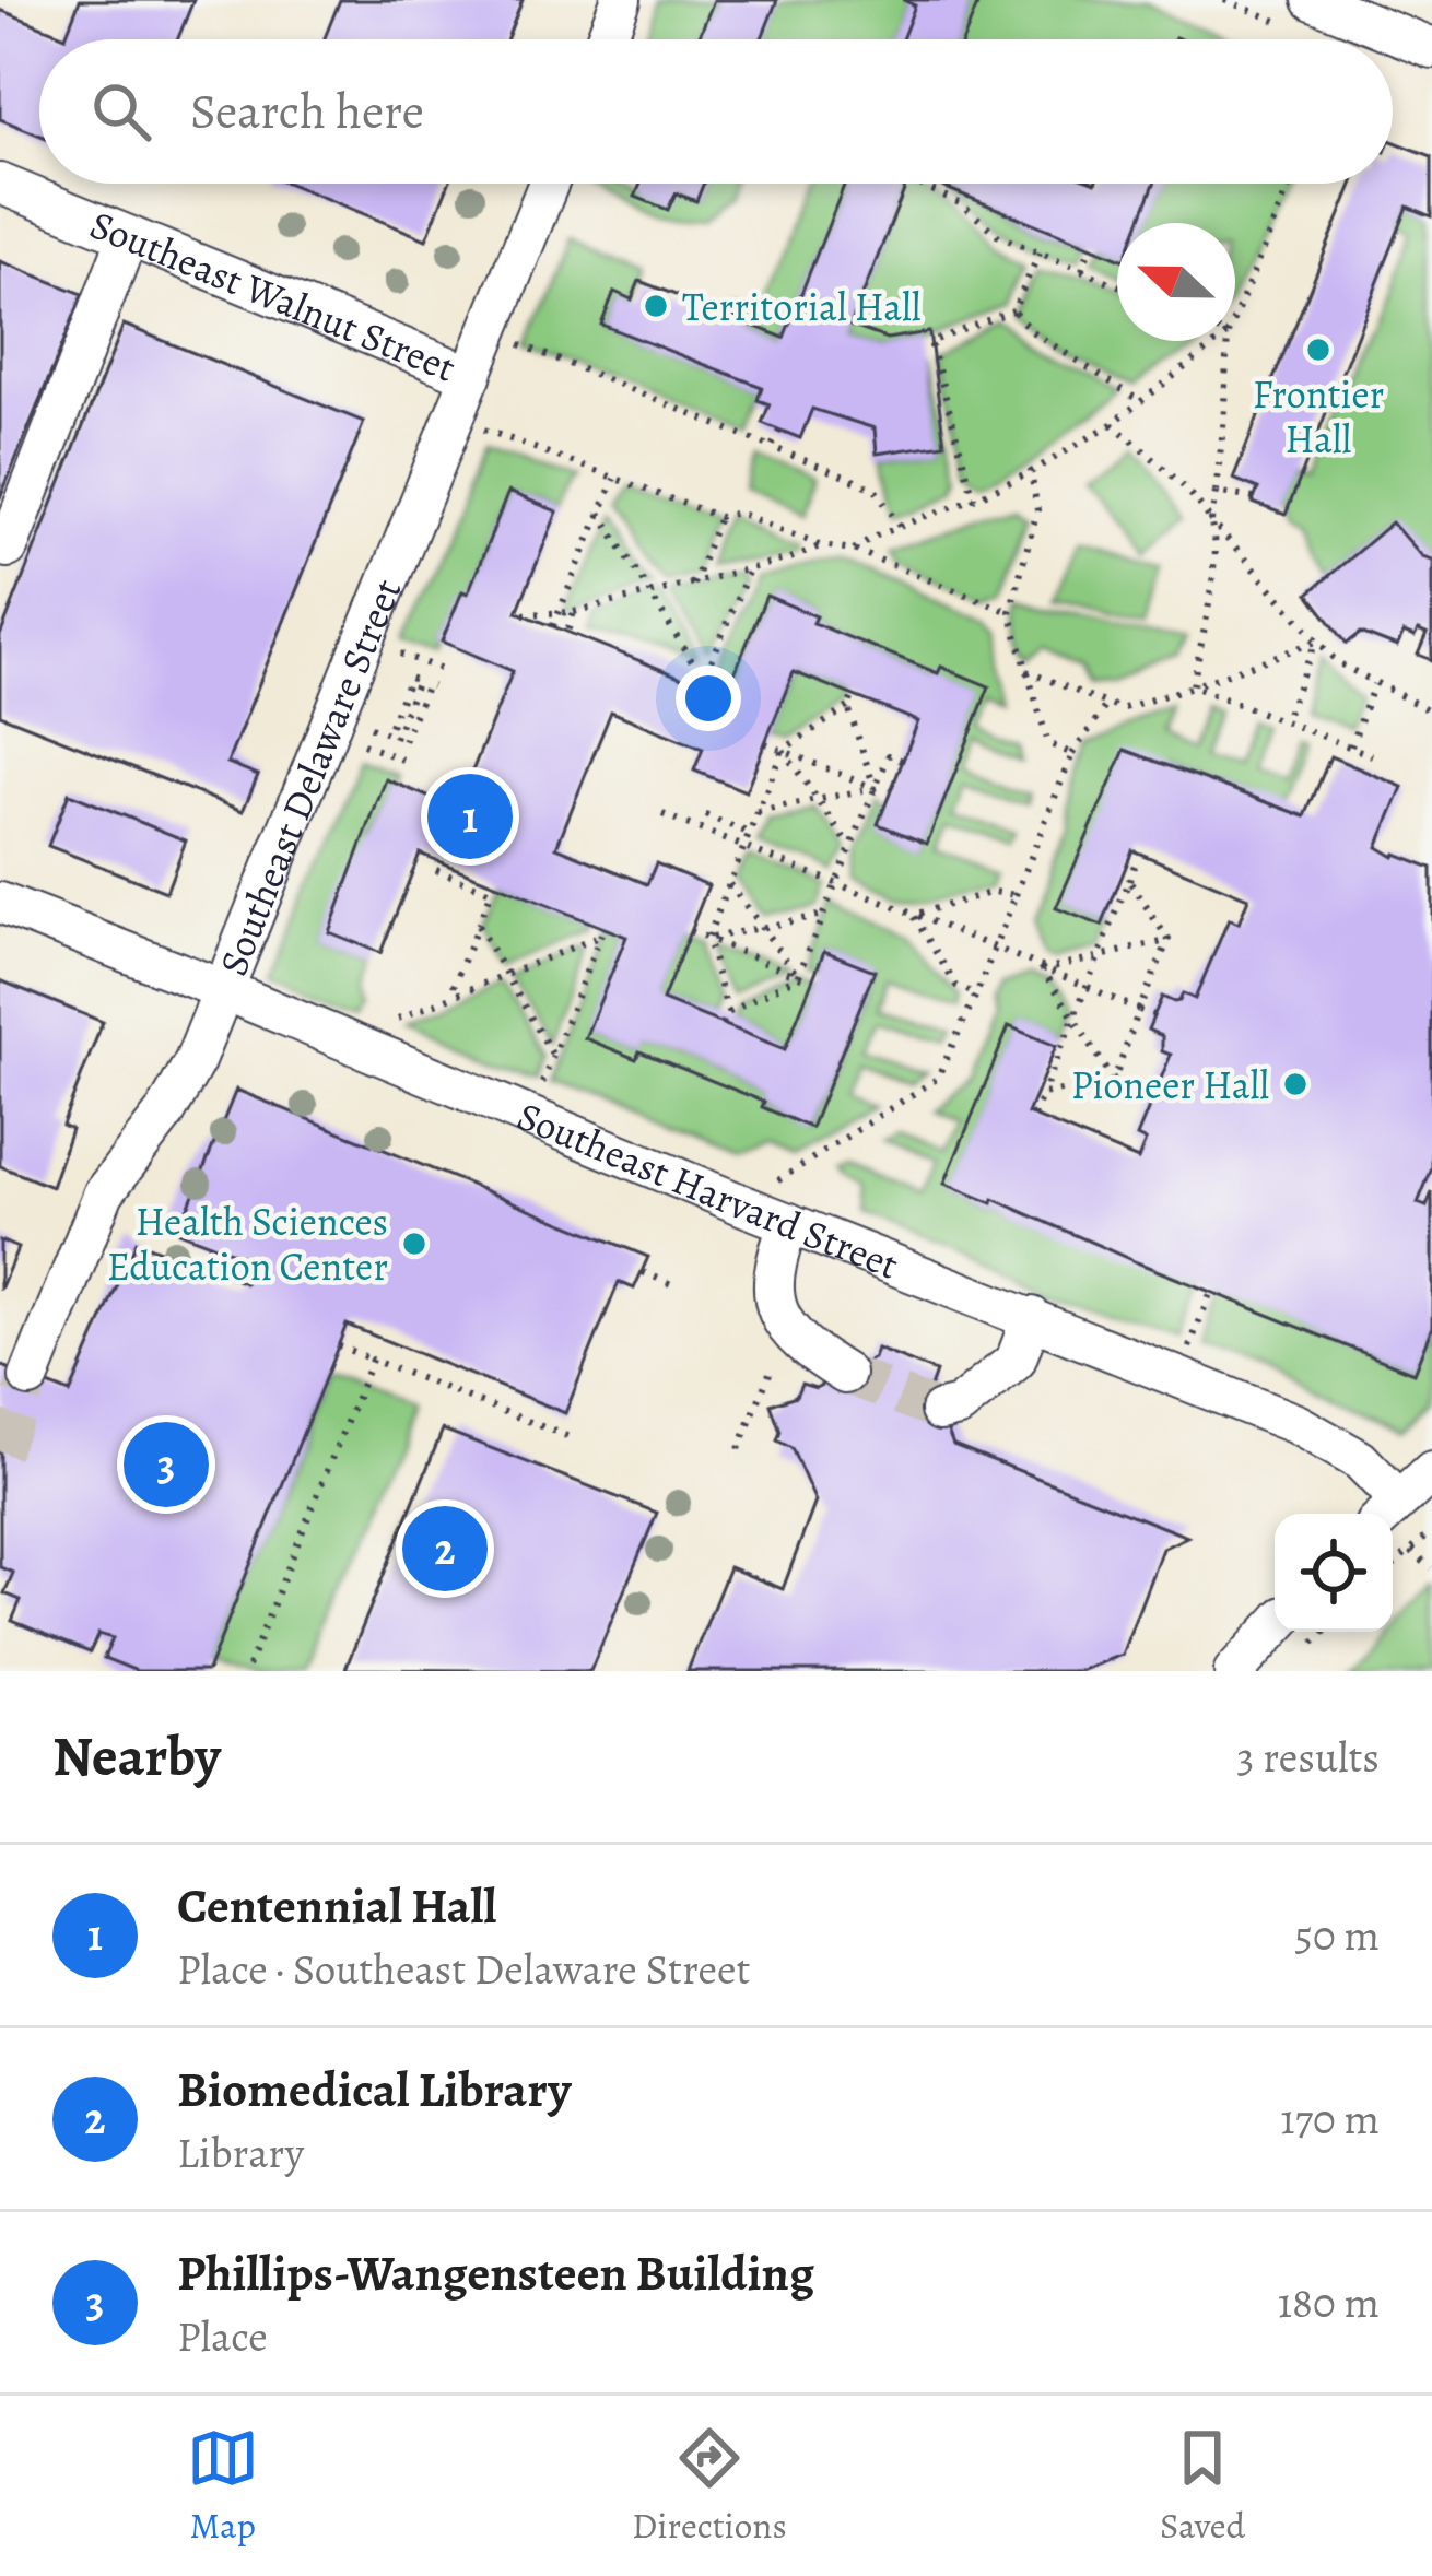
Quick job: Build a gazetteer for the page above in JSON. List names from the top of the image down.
{
  "streets": {
    "street": ["Southeast Walnut Street", "Southeast Delaware Street", "Southeast Harvard Street"]
  },
  "crossings": [
    ["Southeast Walnut Street", "Southeast Delaware Street"],
    ["Southeast Delaware Street", "Southeast Harvard Street"]
  ],
  "places": [
    "Territorial Hall",
    "Frontier Hall",
    "Pioneer Hall",
    "Health Sciences Education Center"
  ],
  "north": "left",
  "page": {
    "search": "Search here",
    "pins": ["1", "3", "2"],
    "heading": ["Nearby", "3 results"],
    "list": [
      {
        "mark": "1",
        "name": "Centennial Hall",
        "note": "Place · Southeast Delaware Street",
        "value": "50 m"
      },
      {
        "mark": "2",
        "name": "Biomedical Library",
        "note": "Library",
        "value": "170 m"
      },
      {
        "mark": "3",
        "name": "Phillips-Wangensteen Building",
        "note": "Place",
        "value": "180 m"
      }
    ],
    "nav": ["Map", "Directions", "Saved"]
  }
}
